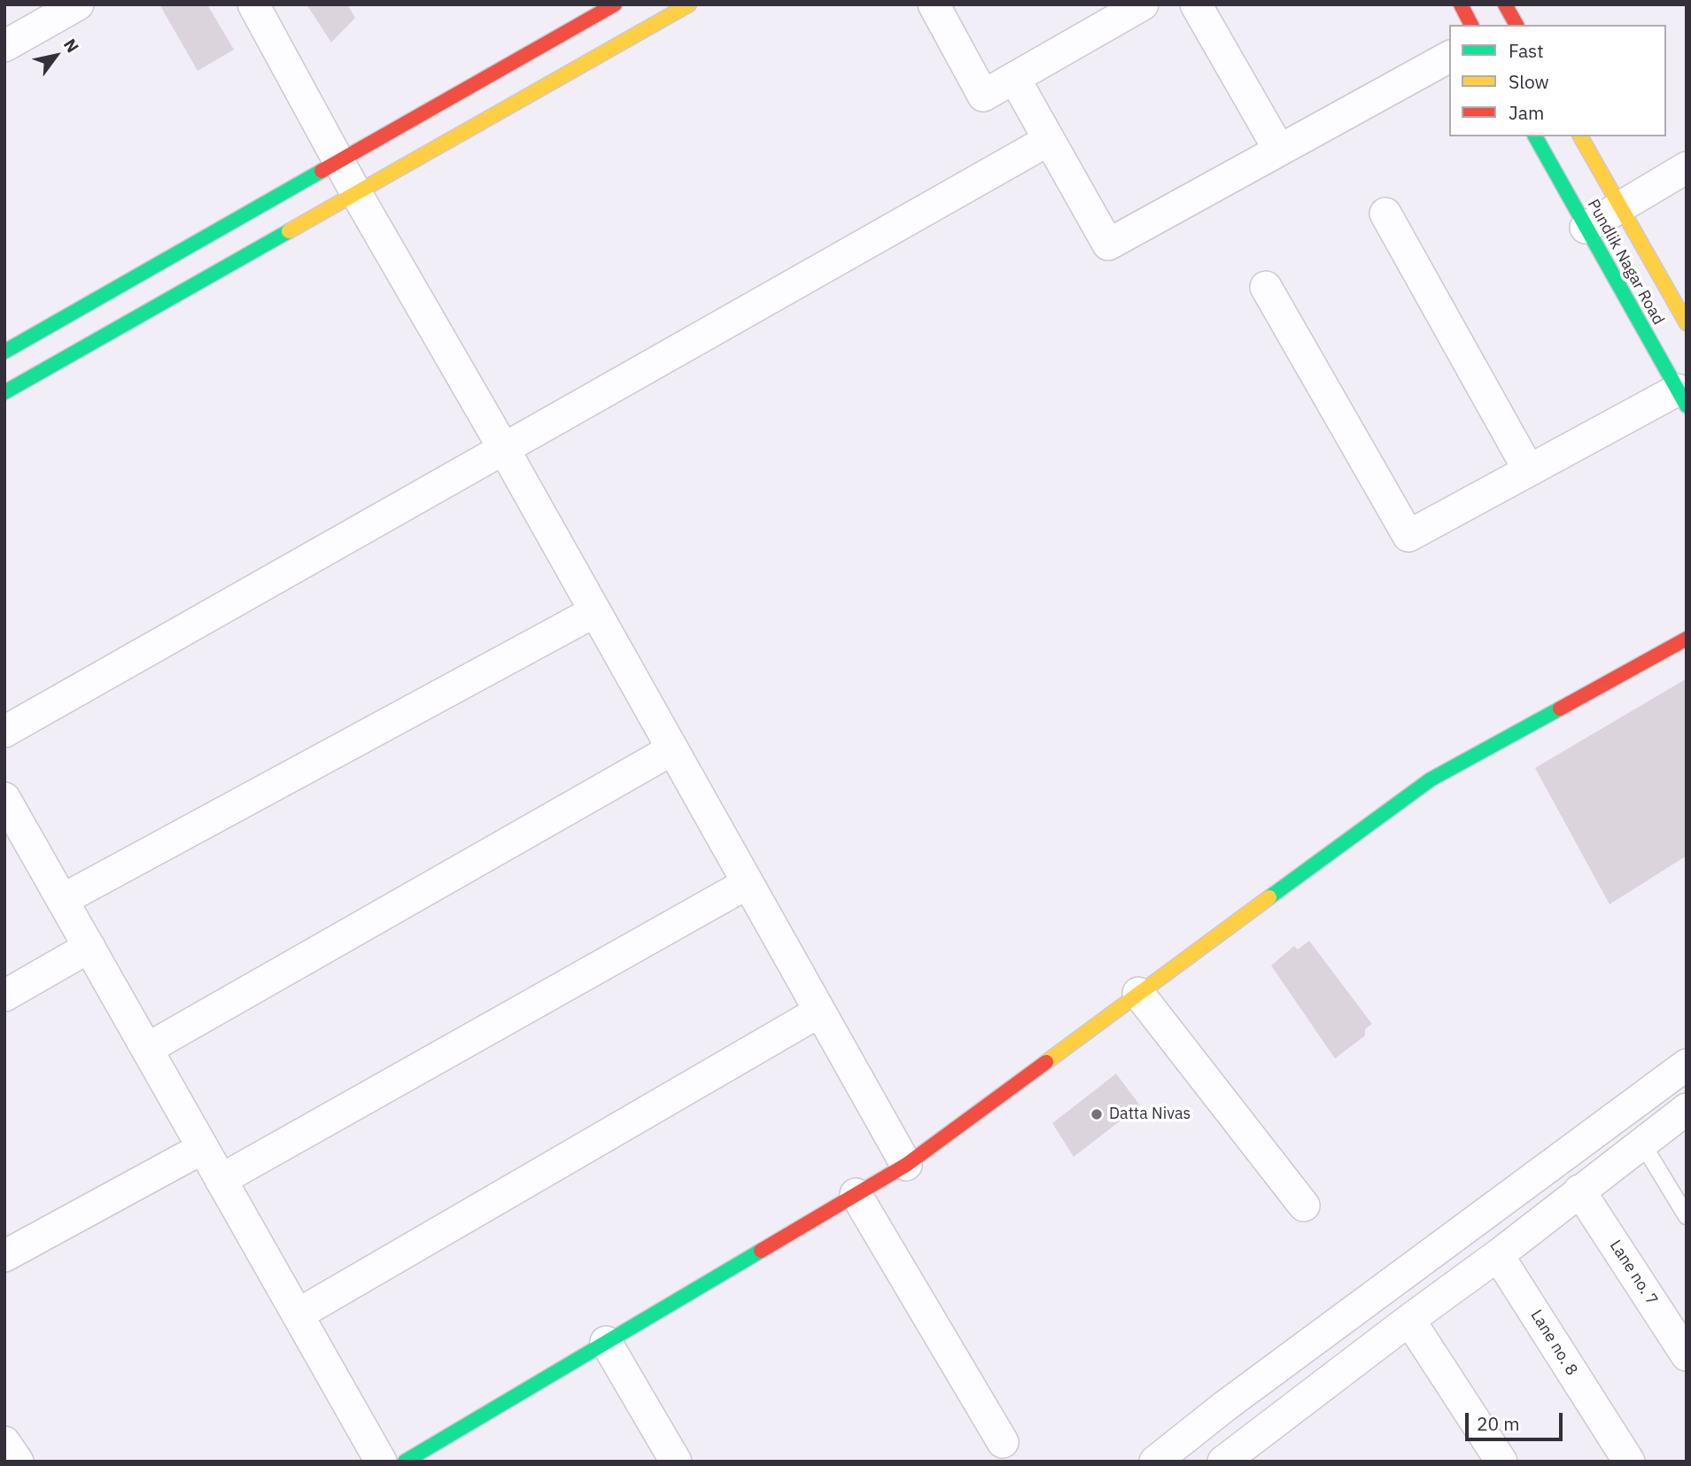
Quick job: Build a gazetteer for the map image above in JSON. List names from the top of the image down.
{
  "streets": {
    "street": ["Pundlik Nagar Road", "Lane no. 7", "Lane no. 8"]
  },
  "places": ["Datta Nivas"],
  "legend": ["Fast", "Slow", "Jam"],
  "scale_bar": "20 m",
  "north": "top right"
}
